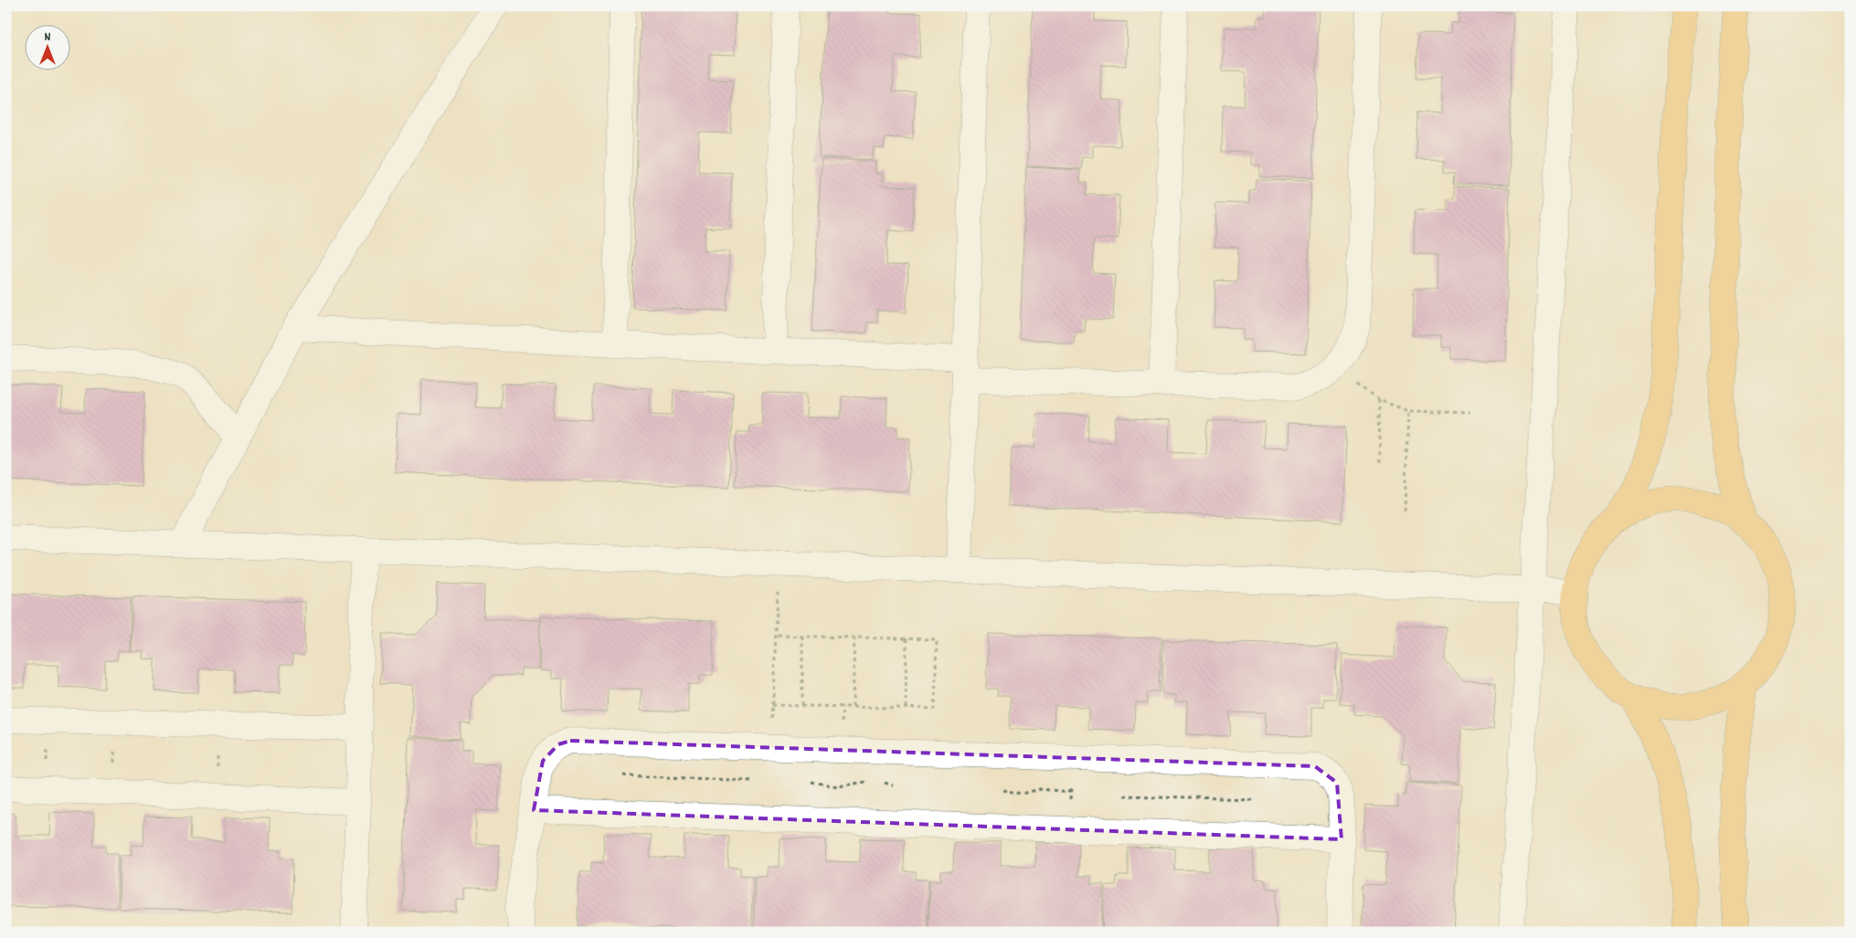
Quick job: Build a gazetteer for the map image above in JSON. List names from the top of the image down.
{
  "north": "top"
}
